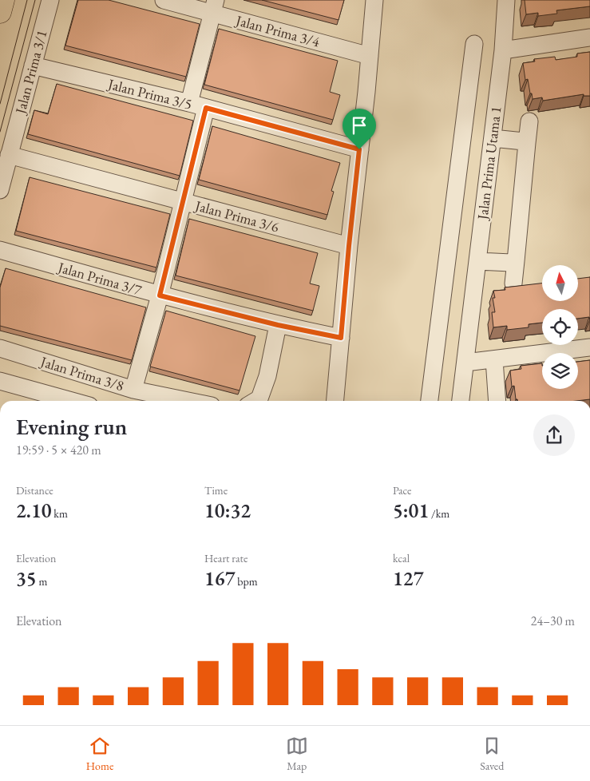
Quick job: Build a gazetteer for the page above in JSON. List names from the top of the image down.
{
  "streets": {
    "street": [
      "Jalan Prima 3/4",
      "Jalan Prima 3/1",
      "Jalan Prima 3/5",
      "Jalan Prima Utama 1",
      "Jalan Prima 3/6",
      "Jalan Prima 3/7",
      "Jalan Prima 3/8"
    ]
  },
  "crossings": [
    ["Jalan Prima 3/1", "Jalan Prima 3/5"],
    ["Jalan Prima 3/1", "Jalan Prima 3/6"]
  ],
  "north": "top",
  "page": {
    "heading": ["Evening run", "19:59 · 5 × 420 m"],
    "stats": [
      ["Distance", "2.10 km"],
      ["Time", "10:32"],
      ["Pace", "5:01 /km"],
      ["Elevation", "35 m"],
      ["Heart rate", "167 bpm"],
      ["kcal", "127"]
    ],
    "chart": ["Elevation", "24–30 m"],
    "tabs": ["Home", "Map", "Saved"]
  }
}
